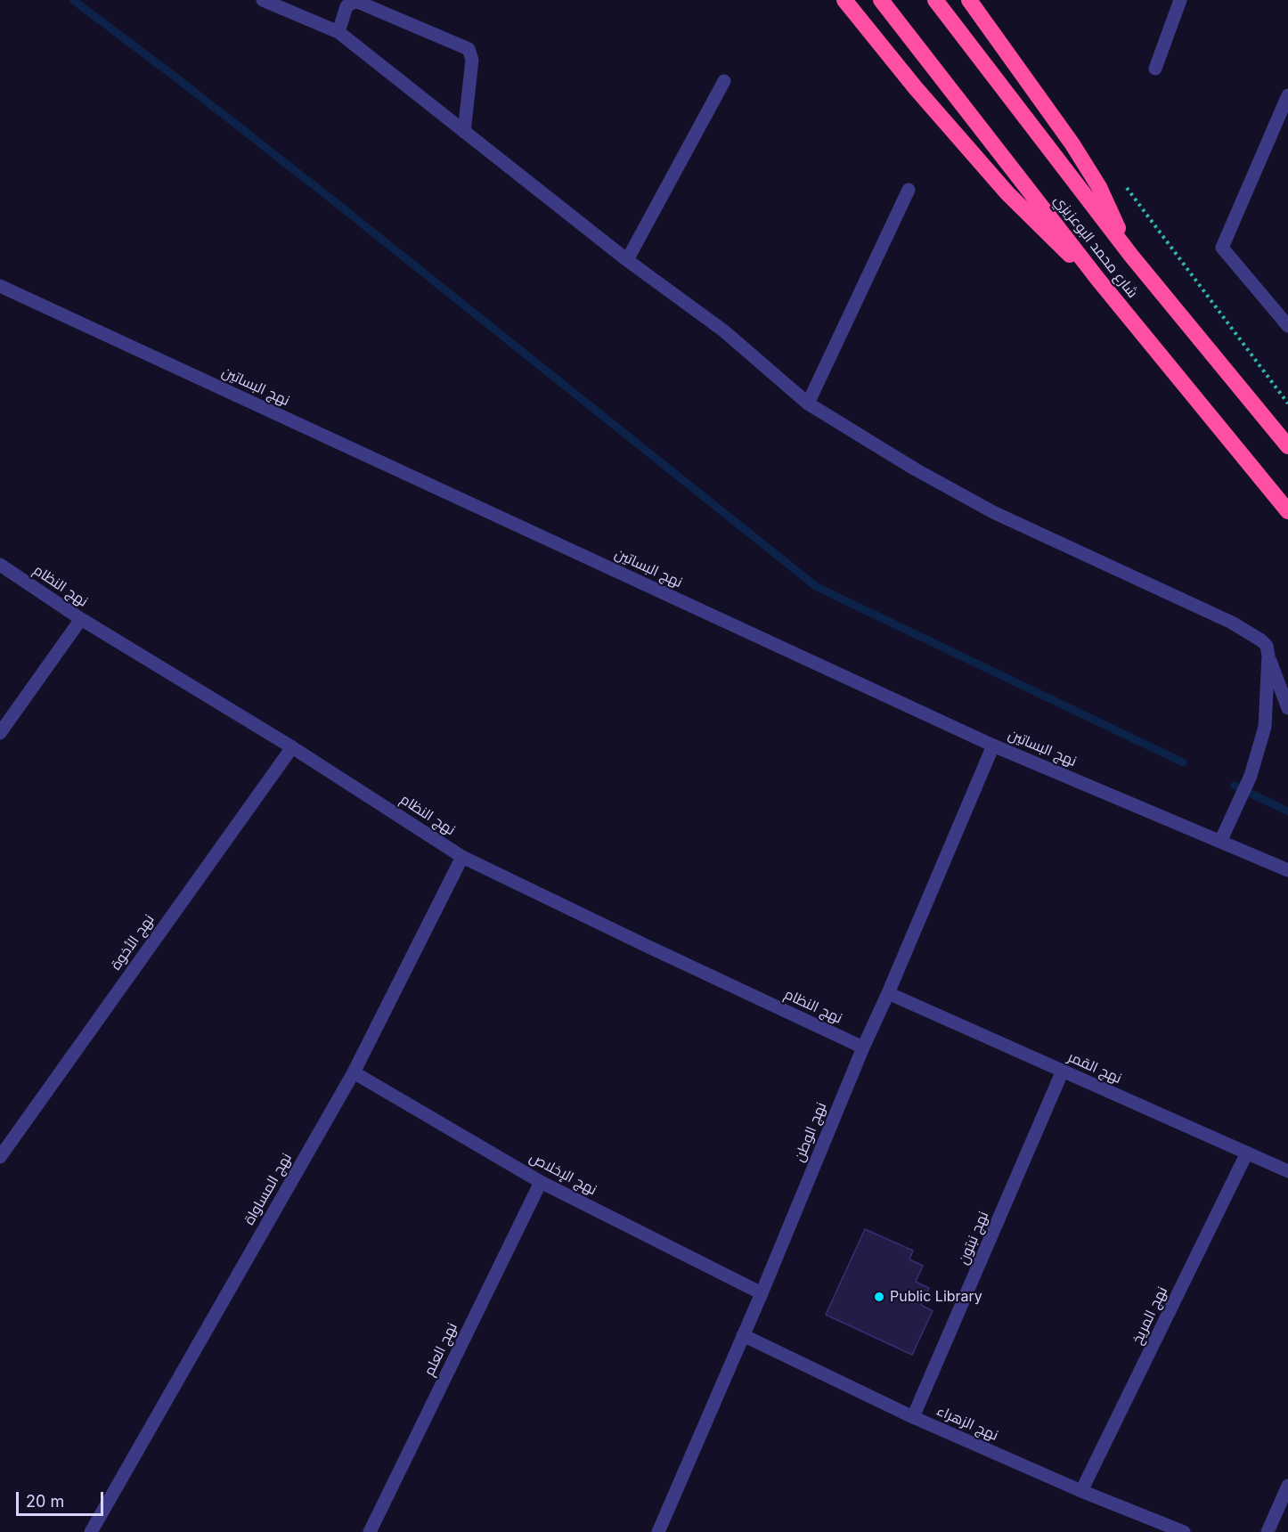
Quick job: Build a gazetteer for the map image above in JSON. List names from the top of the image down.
{
  "streets": {
    "highway": ["شارع محمد البوعزيزي"],
    "street": [
      "نهج البساتين",
      "نهج النظام",
      "نهج الأخوة",
      "نهج القمر",
      "نهج الوطن",
      "نهج الإخلاص",
      "نهج المساواة",
      "نهج نبتون",
      "نهج المريخ",
      "نهج العلم",
      "نهج الزهراء"
    ]
  },
  "crossings": [
    ["نهج البساتين", "نهج الوطن"],
    ["نهج النظام", "نهج الأخوة"],
    ["نهج النظام", "نهج الوطن"],
    ["نهج النظام", "نهج المساواة"],
    ["نهج القمر", "نهج الوطن"],
    ["نهج القمر", "نهج نبتون"],
    ["نهج القمر", "نهج المريخ"],
    ["نهج الوطن", "نهج الإخلاص"],
    ["نهج الوطن", "نهج الزهراء"],
    ["نهج الإخلاص", "نهج المساواة"],
    ["نهج الإخلاص", "نهج العلم"],
    ["نهج نبتون", "نهج الزهراء"],
    ["نهج المريخ", "نهج الزهراء"]
  ],
  "places": ["Public Library"],
  "scale_bar": "20 m"
}
